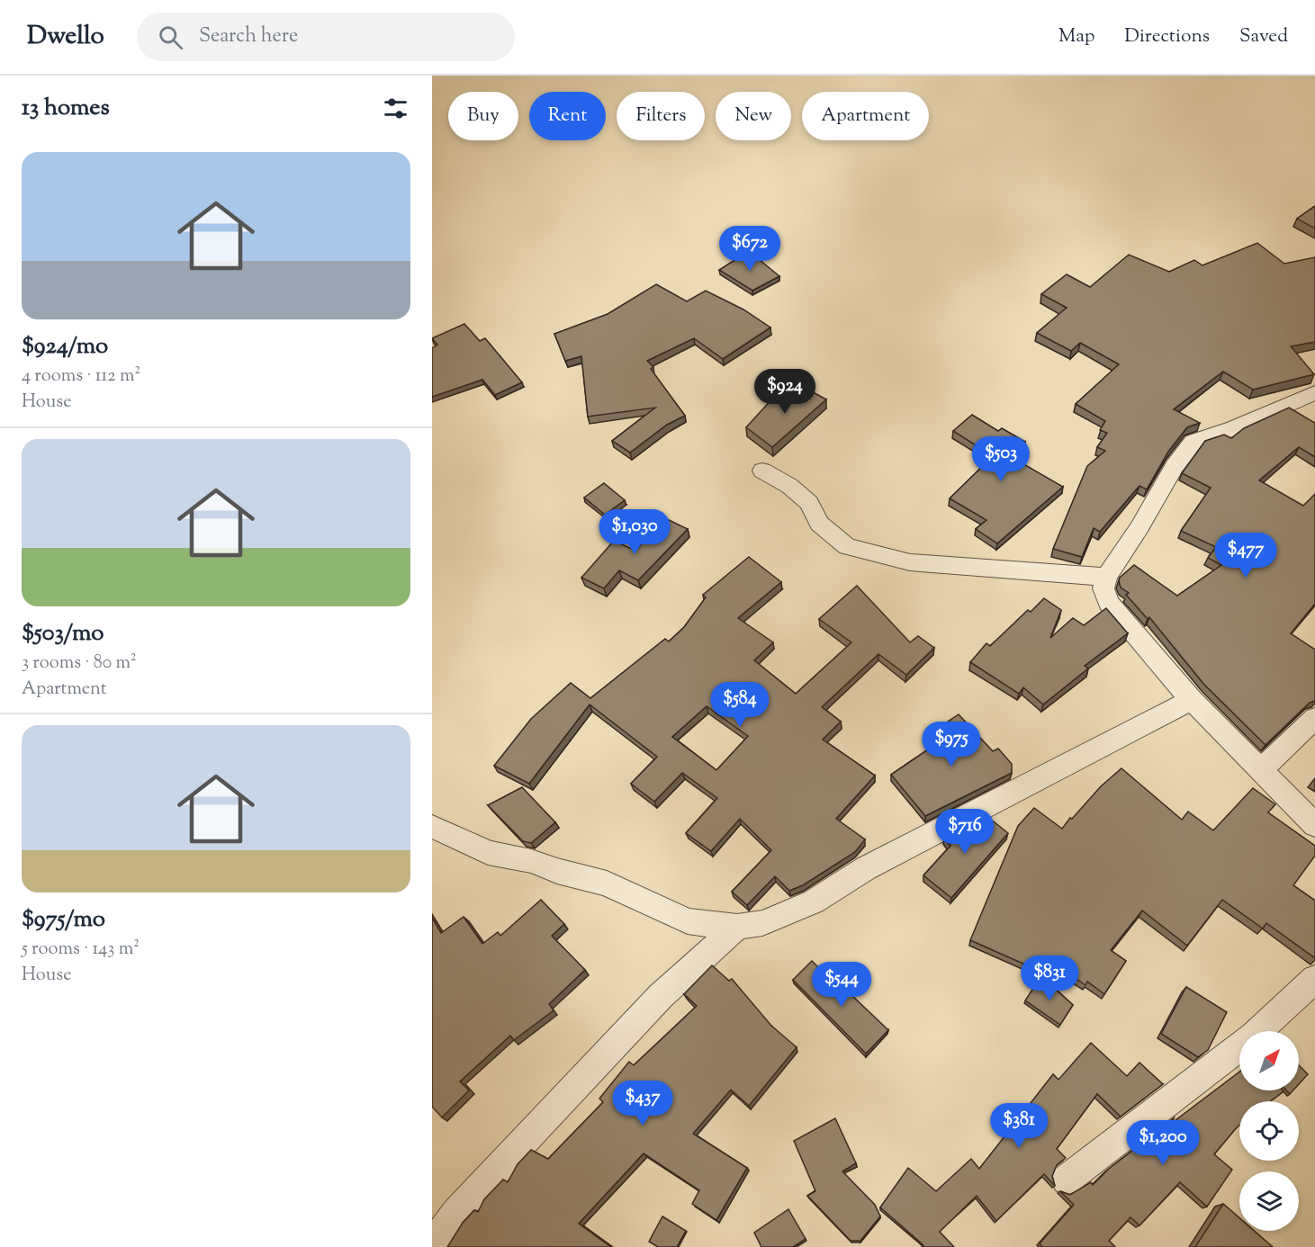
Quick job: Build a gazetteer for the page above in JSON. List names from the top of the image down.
{
  "north": "top right",
  "page": {
    "header": "Dwello",
    "search": "Search here",
    "nav": ["Map", "Directions", "Saved"],
    "heading": "13 homes",
    "chip": [
      "Buy",
      "Rent",
      "Filters",
      "New",
      "Apartment"
    ],
    "list": [
      {
        "name": "$924/mo",
        "note": "4 rooms · 112 m² · House"
      },
      {
        "name": "$503/mo",
        "note": "3 rooms · 80 m² · Apartment"
      },
      {
        "name": "$975/mo",
        "note": "5 rooms · 143 m² · House"
      }
    ],
    "price": [
      "$672",
      "$924",
      "$503",
      "$1,030",
      "$477",
      "$584",
      "$975",
      "$716",
      "$831",
      "$544",
      "$437",
      "$381",
      "$1,200"
    ]
  }
}
